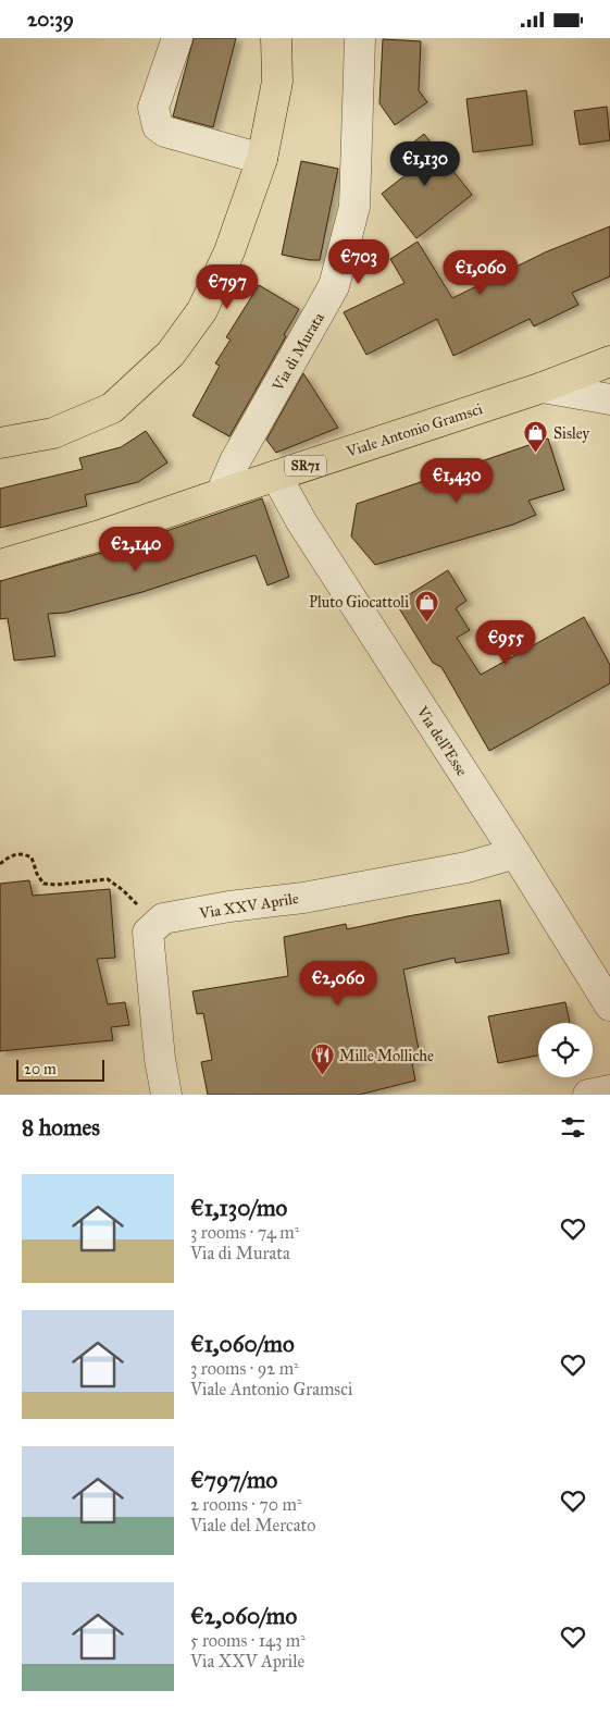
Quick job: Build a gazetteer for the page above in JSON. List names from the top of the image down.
{
  "streets": {
    "main road": ["Viale Antonio Gramsci", "SR71"],
    "street": ["Via di Murata", "Via dell'Esse", "Via XXV Aprile"]
  },
  "crossings": [
    ["Via di Murata", "Viale Antonio Gramsci"],
    ["Viale Antonio Gramsci", "Via dell'Esse"],
    ["Via dell'Esse", "Via XXV Aprile"]
  ],
  "places": {
    "shop": ["Sisley", "Pluto Giocattoli"],
    "restaurant": ["Mille Molliche"]
  },
  "scale_bar": "20 m",
  "page": {
    "status": "20:39",
    "price": [
      "€1,130",
      "€703",
      "€1,060",
      "€797",
      "€1,430",
      "€2,140",
      "€955",
      "€2,060"
    ],
    "scale": "20 m",
    "heading": "8 homes",
    "list": [
      {
        "name": "€1,130/mo",
        "note": "3 rooms · 74 m² · Via di Murata"
      },
      {
        "name": "€1,060/mo",
        "note": "3 rooms · 92 m² · Viale Antonio Gramsci"
      },
      {
        "name": "€797/mo",
        "note": "2 rooms · 70 m² · Viale del Mercato"
      },
      {
        "name": "€2,060/mo",
        "note": "5 rooms · 143 m² · Via XXV Aprile"
      }
    ]
  }
}
